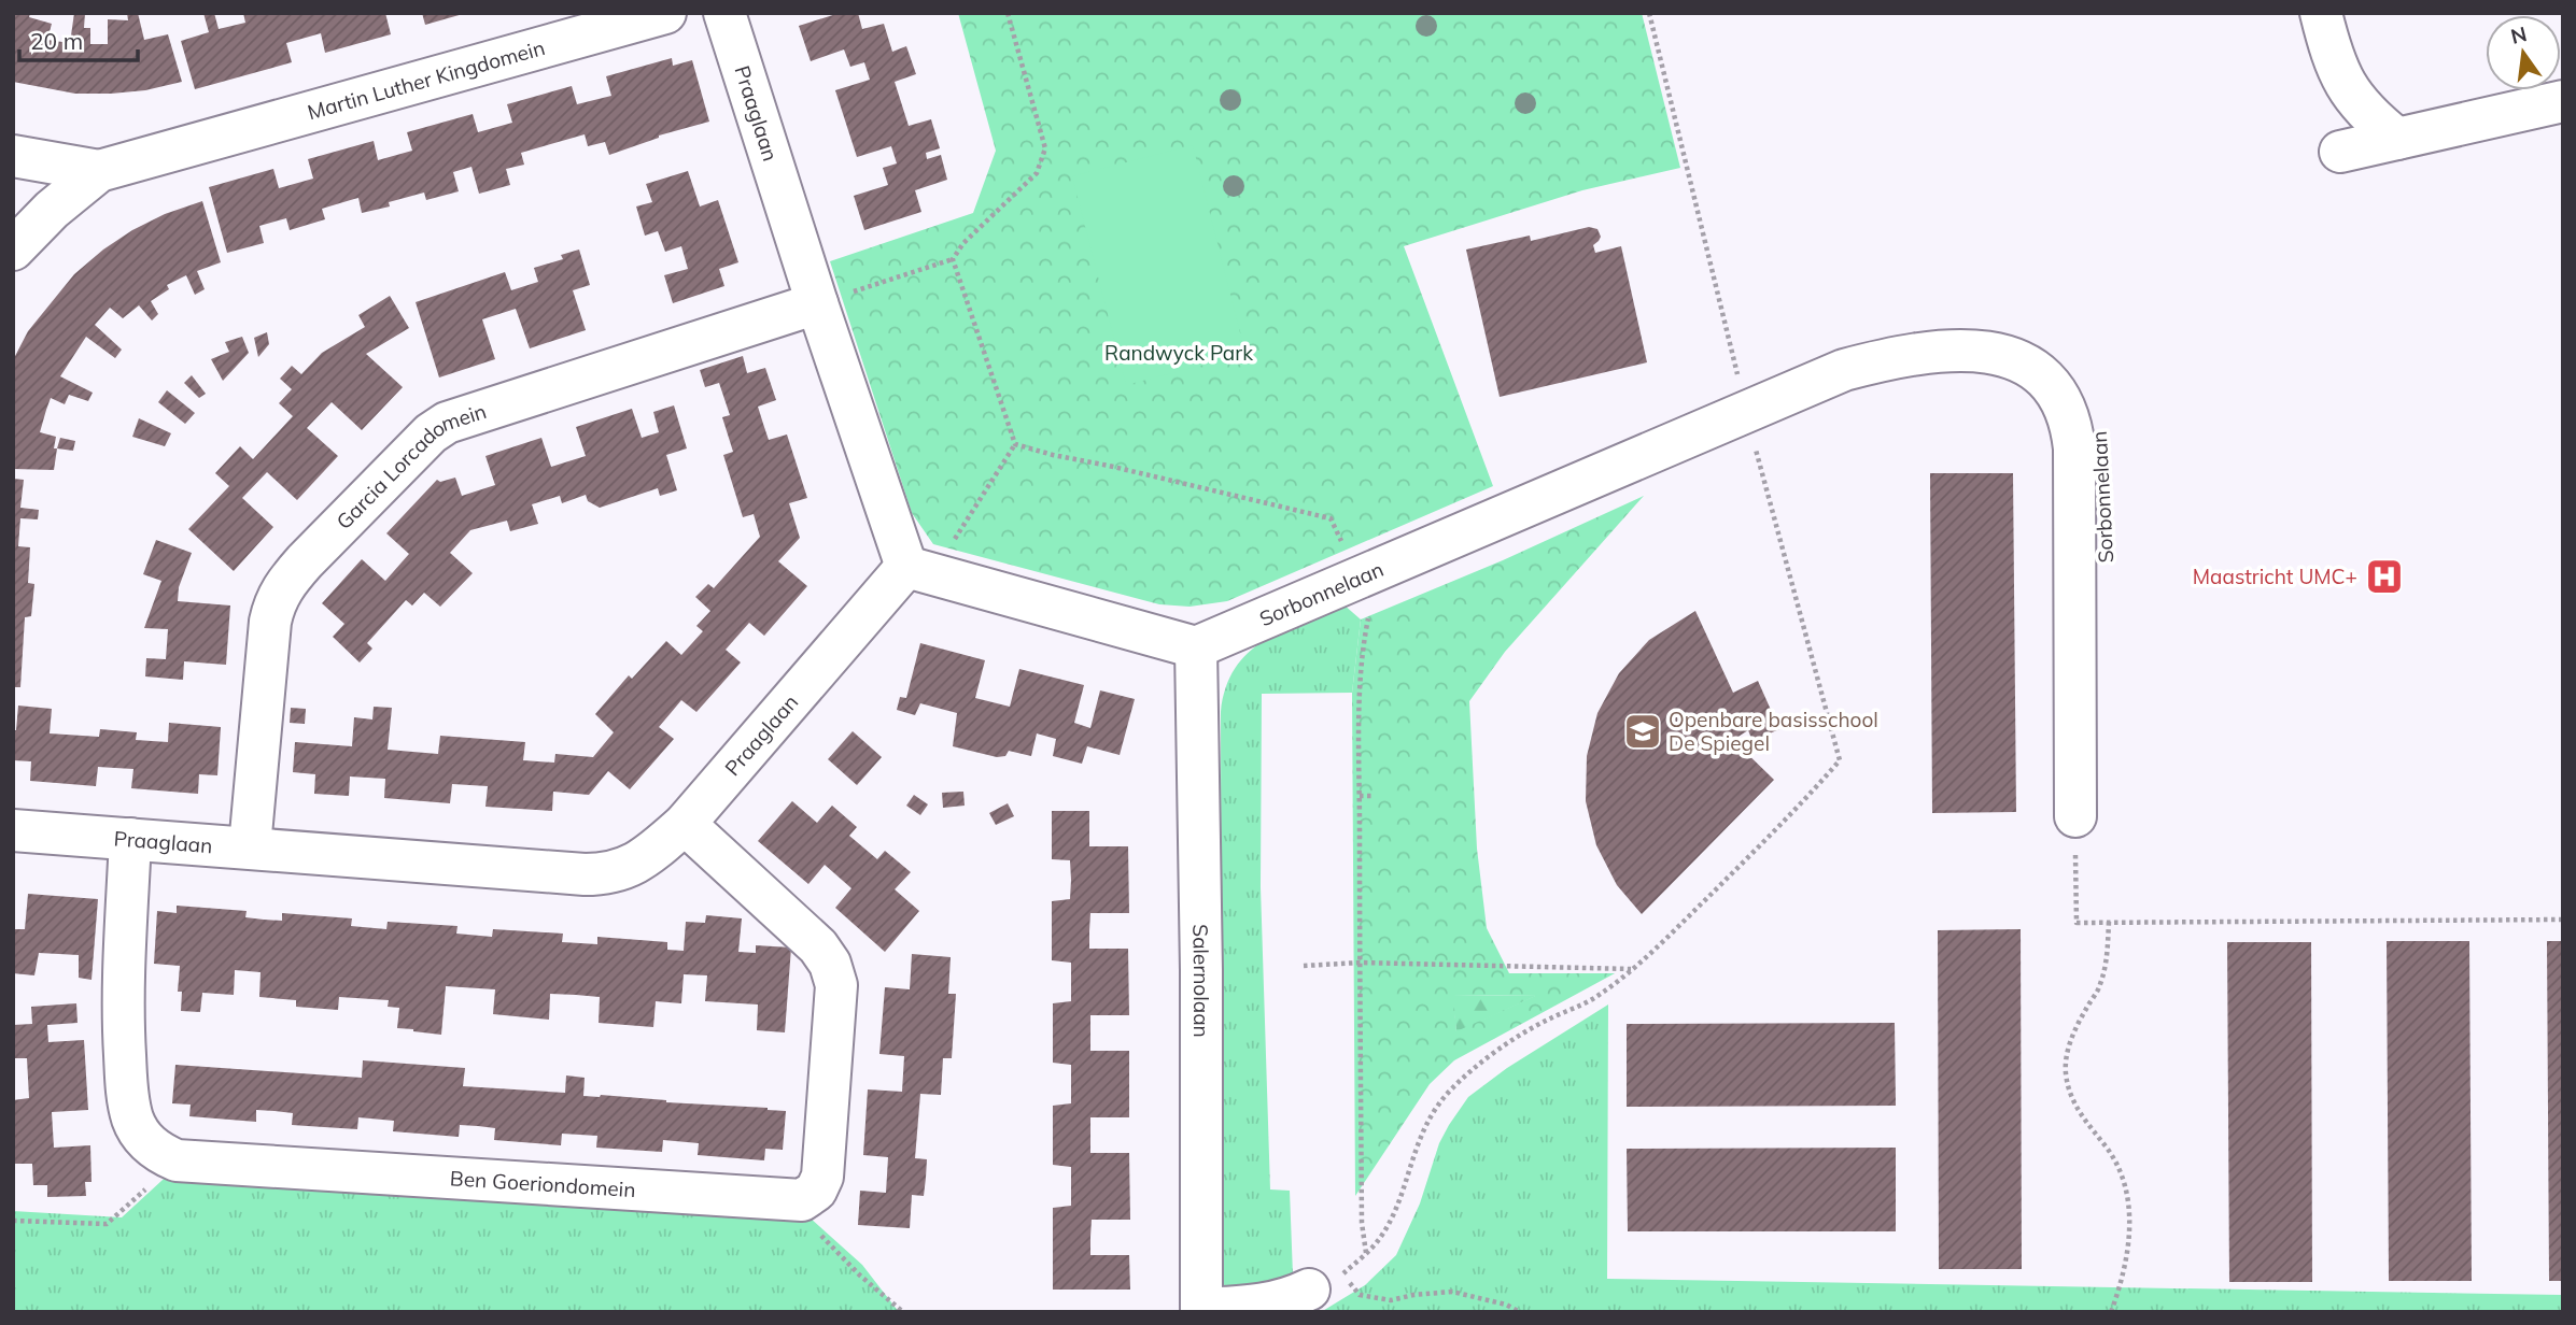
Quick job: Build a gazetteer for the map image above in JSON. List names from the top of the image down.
{
  "streets": {
    "street": [
      "Martin Luther Kingdomein",
      "Praaglaan",
      "Garcia Lorcadomein",
      "Sorbonnelaan",
      "Salernolaan",
      "Ben Goeriondomein"
    ]
  },
  "crossings": [
    ["Praaglaan", "Garcia Lorcadomein"],
    ["Praaglaan", "Ben Goeriondomein"],
    ["Sorbonnelaan", "Salernolaan"]
  ],
  "parks": ["Randwyck Park"],
  "places": {
    "hospital": ["Maastricht UMC+"],
    "school or university": ["Openbare basisschool De Spiegel"]
  },
  "scale_bar": "20 m",
  "north": "top"
}
